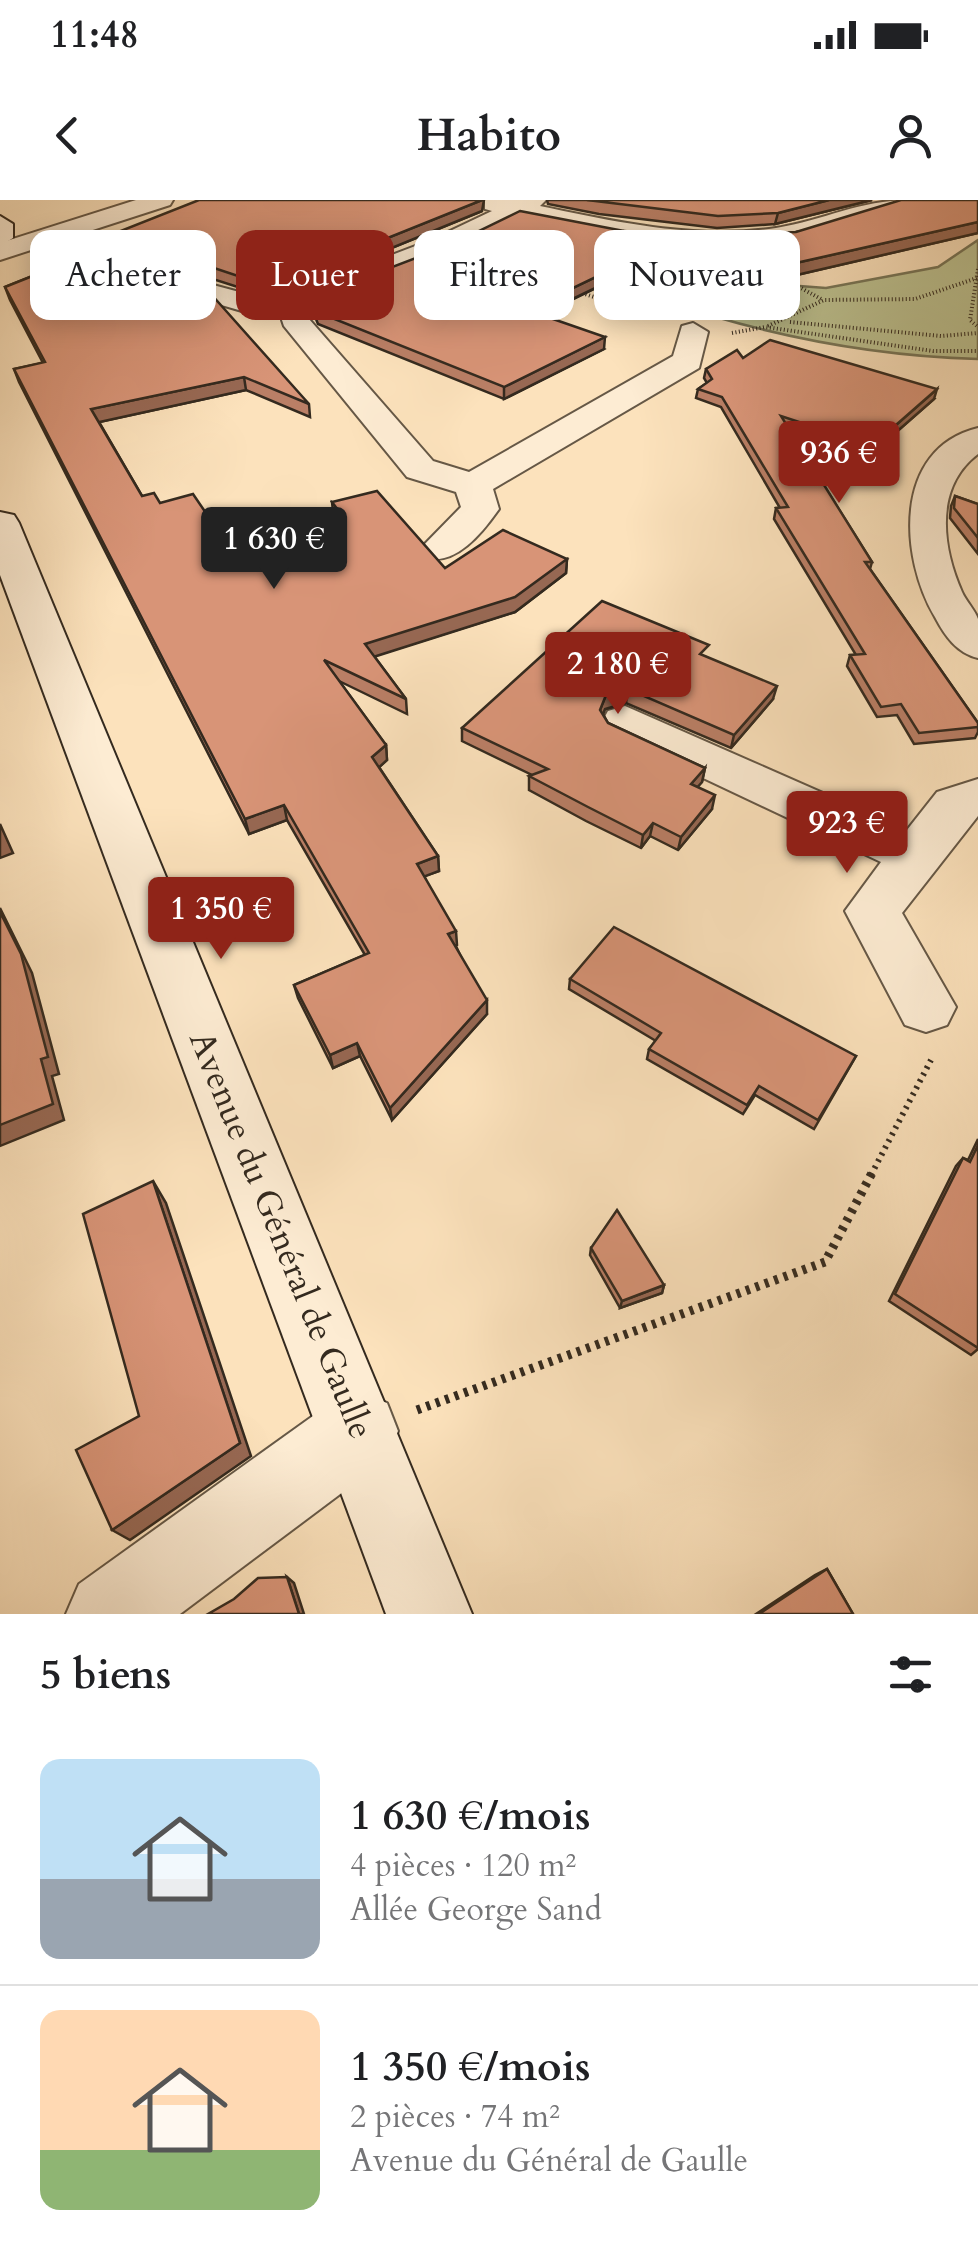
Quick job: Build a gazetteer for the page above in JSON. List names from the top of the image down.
{
  "streets": {
    "street": ["Avenue du Général de Gaulle"]
  },
  "page": {
    "status": "11:48",
    "header": "Habito",
    "chip": [
      "Acheter",
      "Louer",
      "Filtres",
      "Nouveau"
    ],
    "price": [
      "936 €",
      "1 630 €",
      "2 180 €",
      "923 €",
      "1 350 €"
    ],
    "heading": "5 biens",
    "list": [
      {
        "name": "1 630 €/mois",
        "note": "4 pièces · 120 m² · Allée George Sand"
      },
      {
        "name": "1 350 €/mois",
        "note": "2 pièces · 74 m² · Avenue du Général de Gaulle"
      }
    ]
  }
}
